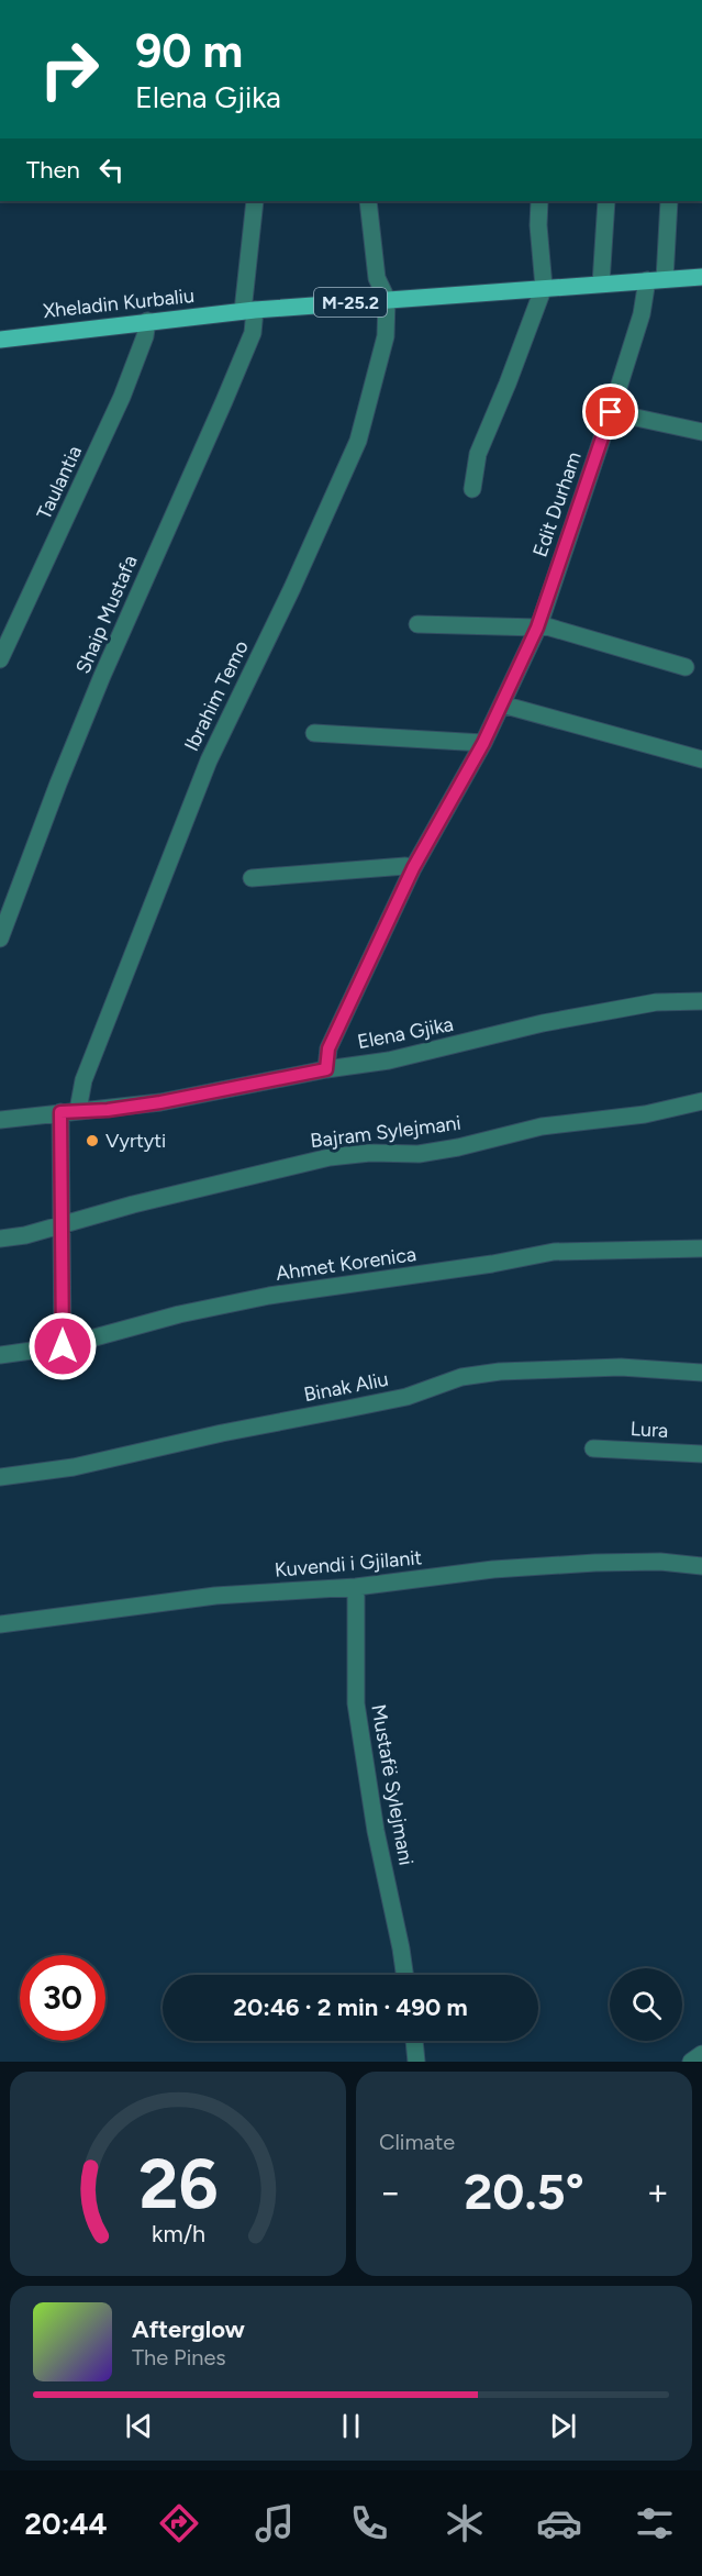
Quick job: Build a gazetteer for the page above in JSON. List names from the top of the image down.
{
  "streets": {
    "main road": ["M-25.2", "Xheladin Kurbaliu"],
    "street": [
      "Taulantia",
      "Edit Durham",
      "Shaip Mustafa",
      "Ibrahim Temo",
      "Elena Gjika",
      "Bajram Sylejmani",
      "Ahmet Korenica",
      "Binak Aliu",
      "Lura",
      "Kuvendi i Gjilanit",
      "Mustafë Sylejmani"
    ]
  },
  "crossings": [
    ["Xheladin Kurbaliu", "Taulantia"],
    ["Xheladin Kurbaliu", "Edit Durham"],
    ["Xheladin Kurbaliu", "Shaip Mustafa"],
    ["Xheladin Kurbaliu", "Ibrahim Temo"],
    ["Edit Durham", "Elena Gjika"],
    ["Ibrahim Temo", "Elena Gjika"],
    ["Kuvendi i Gjilanit", "Mustafë Sylejmani"]
  ],
  "places": ["Vyrtyti"],
  "page": {
    "turn": ["90 m", "Elena Gjika"],
    "then": "Then",
    "limit": "30",
    "trip": "20:46 · 2 min · 490 m",
    "tile": "Climate",
    "heat": ["−", "20.5°", "+"],
    "song": ["Afterglow", "The Pines"],
    "tabs": "20:44",
    "gauge": ["26", "km/h"]
  }
}
